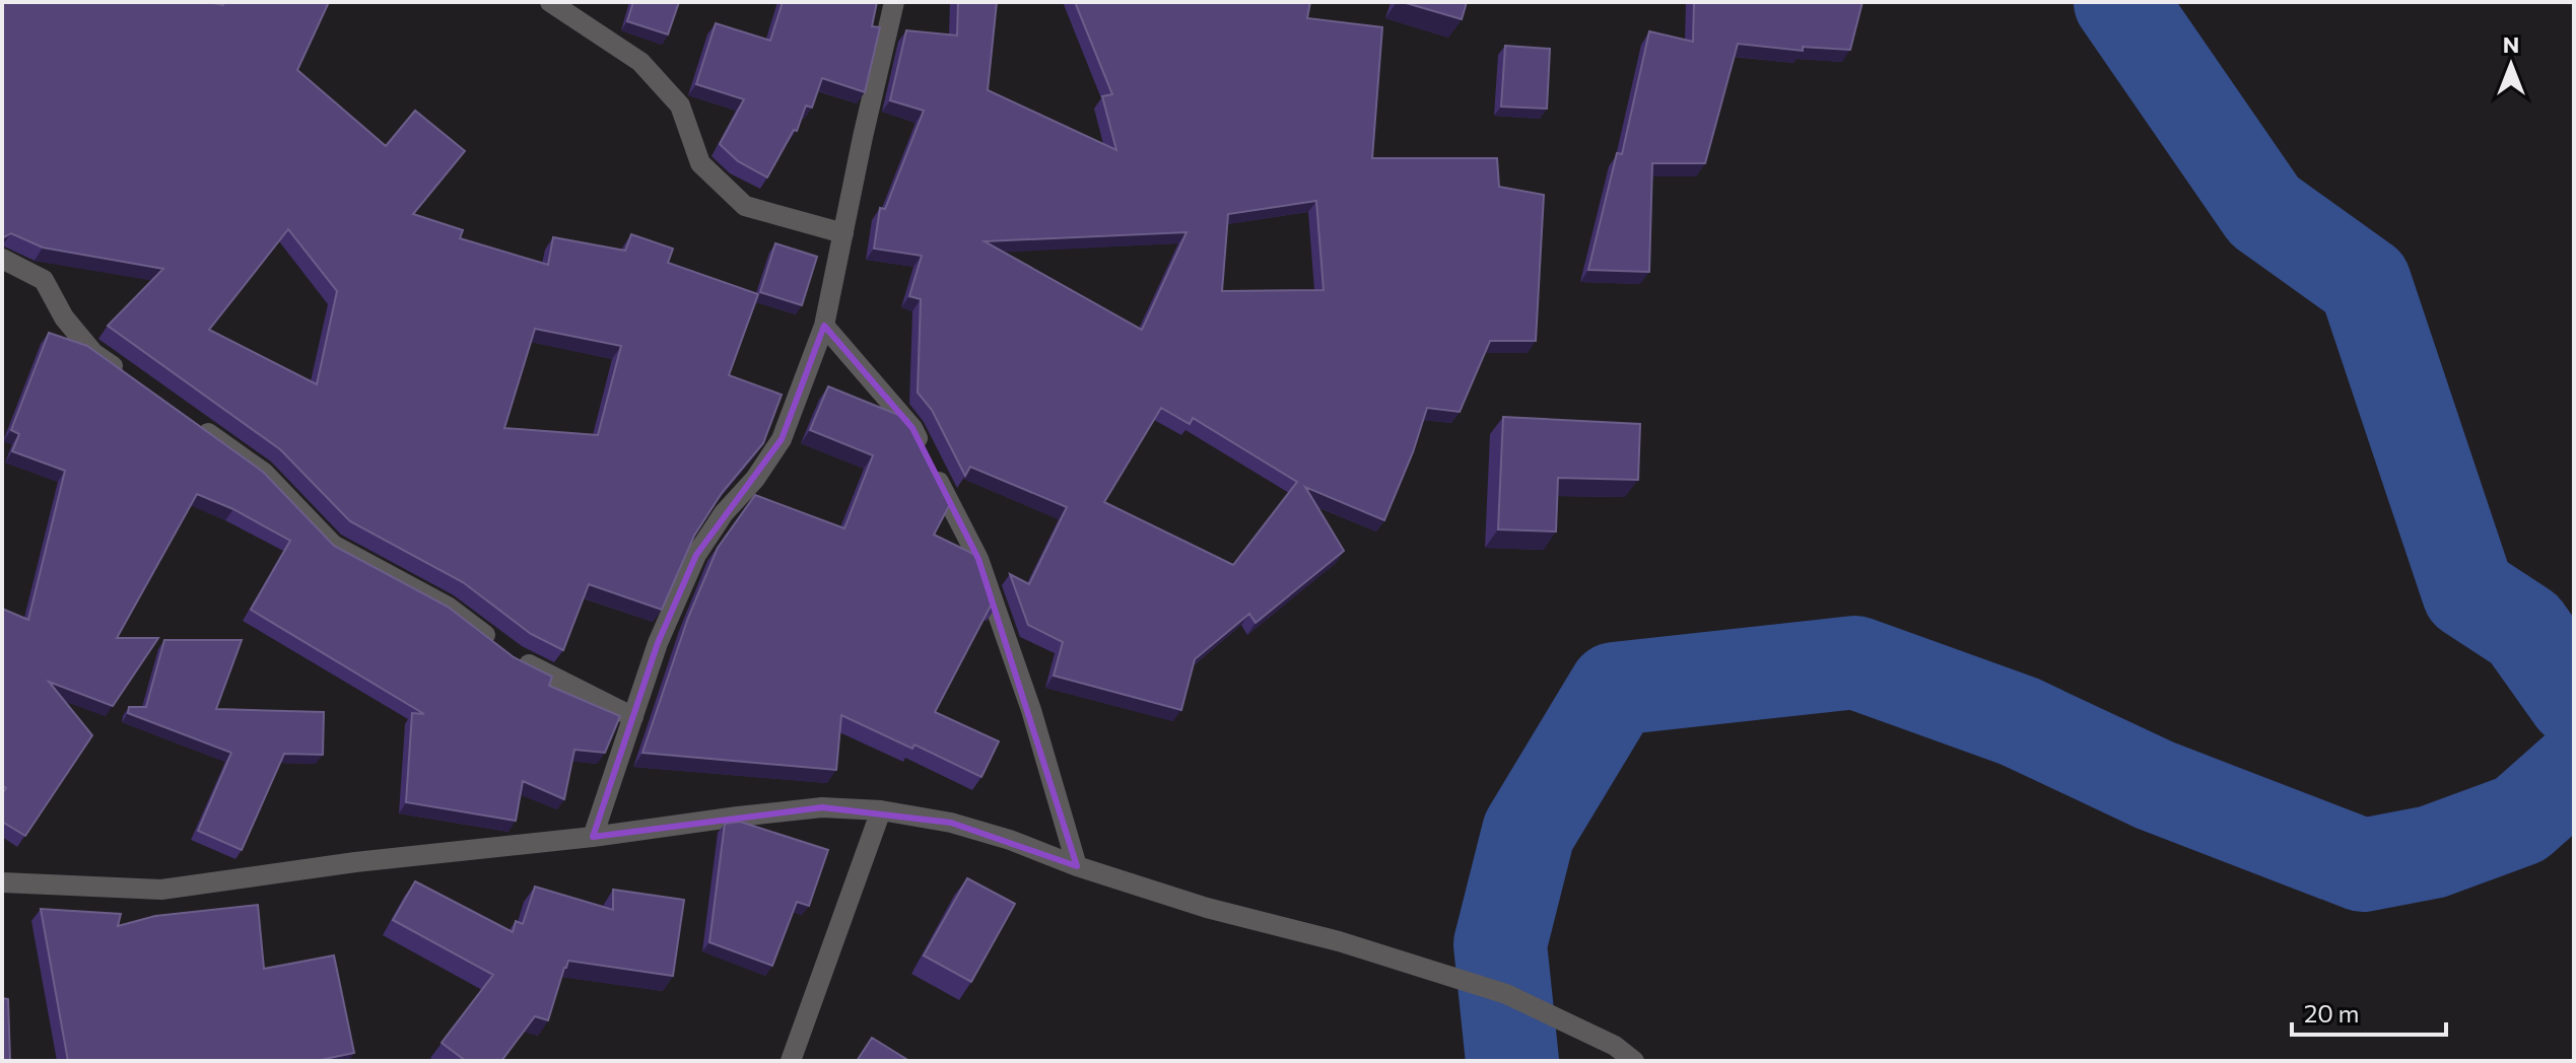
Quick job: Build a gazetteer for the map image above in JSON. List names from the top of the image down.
{
  "scale_bar": "20 m",
  "north": "top"
}
